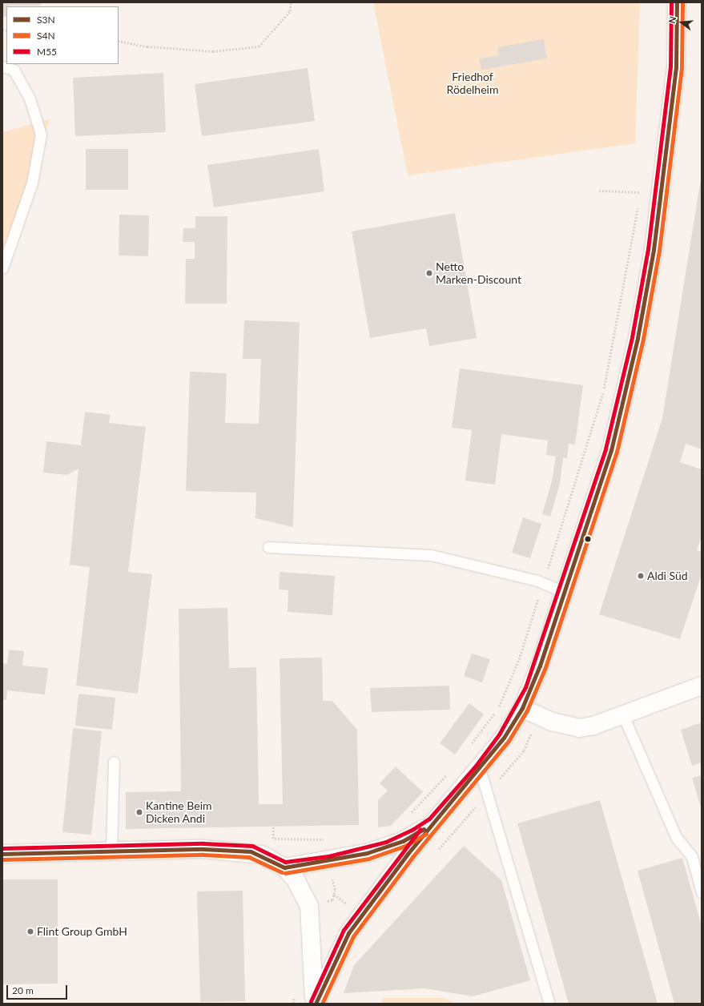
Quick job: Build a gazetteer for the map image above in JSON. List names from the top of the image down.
{
  "parks": ["Friedhof Rödelheim"],
  "places": [
    "Netto Marken-Discount",
    "Aldi Süd",
    "Kantine Beim Dicken Andi",
    "Flint Group GmbH"
  ],
  "lines": ["transit line S3N", "transit line S4N", "transit line M55"],
  "legend": ["S3N", "S4N", "M55"],
  "scale_bar": "20 m",
  "north": "left"
}
